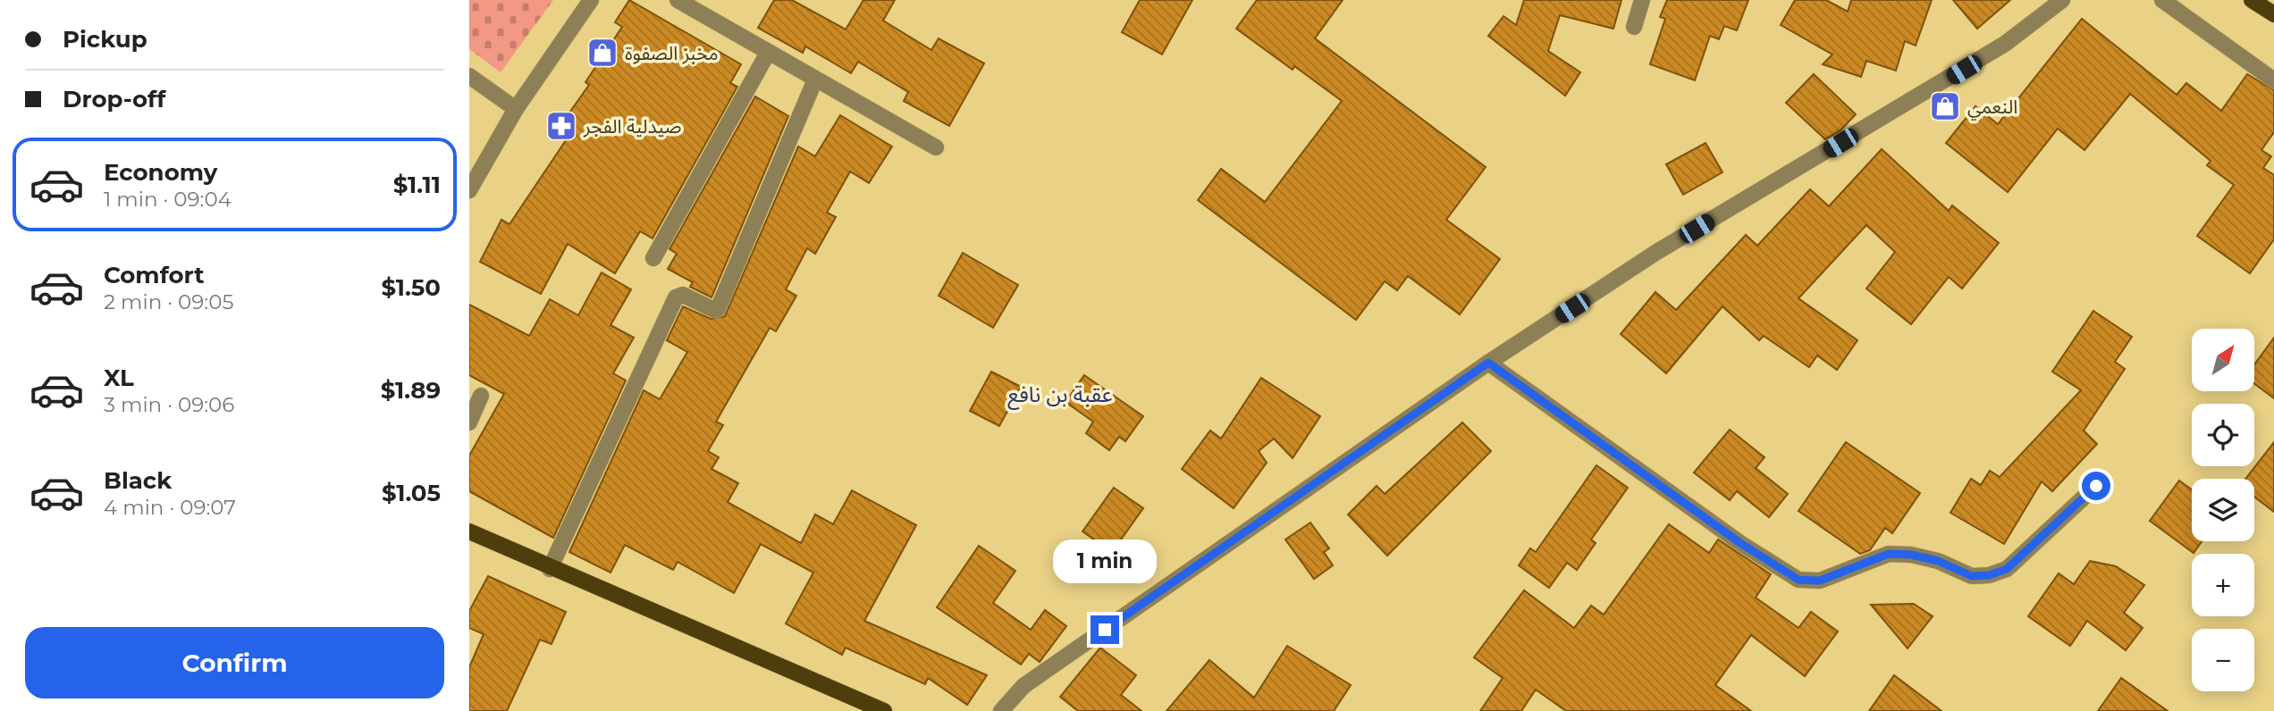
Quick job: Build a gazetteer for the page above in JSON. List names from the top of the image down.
{
  "districts": ["عقبة بن نافع"],
  "places": {
    "shop": ["مخبز الصفوة", "النعمي"],
    "pharmacy": ["صيدلية الفجر"]
  },
  "north": "top right",
  "page": {
    "banner": ["Pickup", "Drop-off"],
    "list": [
      {
        "name": "Economy",
        "note": "1 min · 09:04",
        "value": "$1.11"
      },
      {
        "name": "Comfort",
        "note": "2 min · 09:05",
        "value": "$1.50"
      },
      {
        "name": "XL",
        "note": "3 min · 09:06",
        "value": "$1.89"
      },
      {
        "name": "Black",
        "note": "4 min · 09:07",
        "value": "$1.05"
      }
    ],
    "map_buttons": ["+", "−"],
    "bubble": "1 min",
    "buttons": "Confirm"
  }
}
